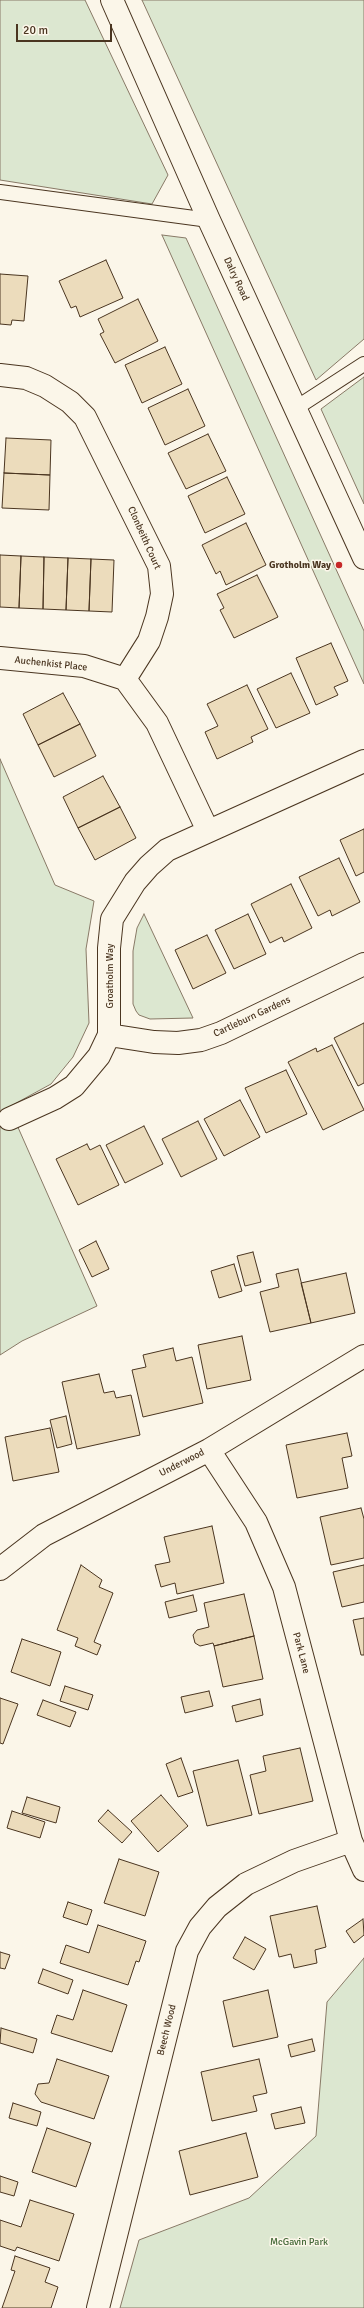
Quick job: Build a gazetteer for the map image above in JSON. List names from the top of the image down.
{
  "streets": {
    "main road": [
      "Dalry Road",
      "Clonbeith Court",
      "Auchenkist Place",
      "Groatholm Way",
      "Cartleburn Gardens",
      "Underwood",
      "Park Lane",
      "Beech Wood"
    ]
  },
  "crossings": [
    ["Clonbeith Court", "Auchenkist Place"],
    ["Groatholm Way", "Cartleburn Gardens"],
    ["Underwood", "Park Lane"],
    ["Park Lane", "Beech Wood"]
  ],
  "parks": ["McGavin Park"],
  "places": ["Grotholm Way"],
  "scale_bar": "20 m"
}
